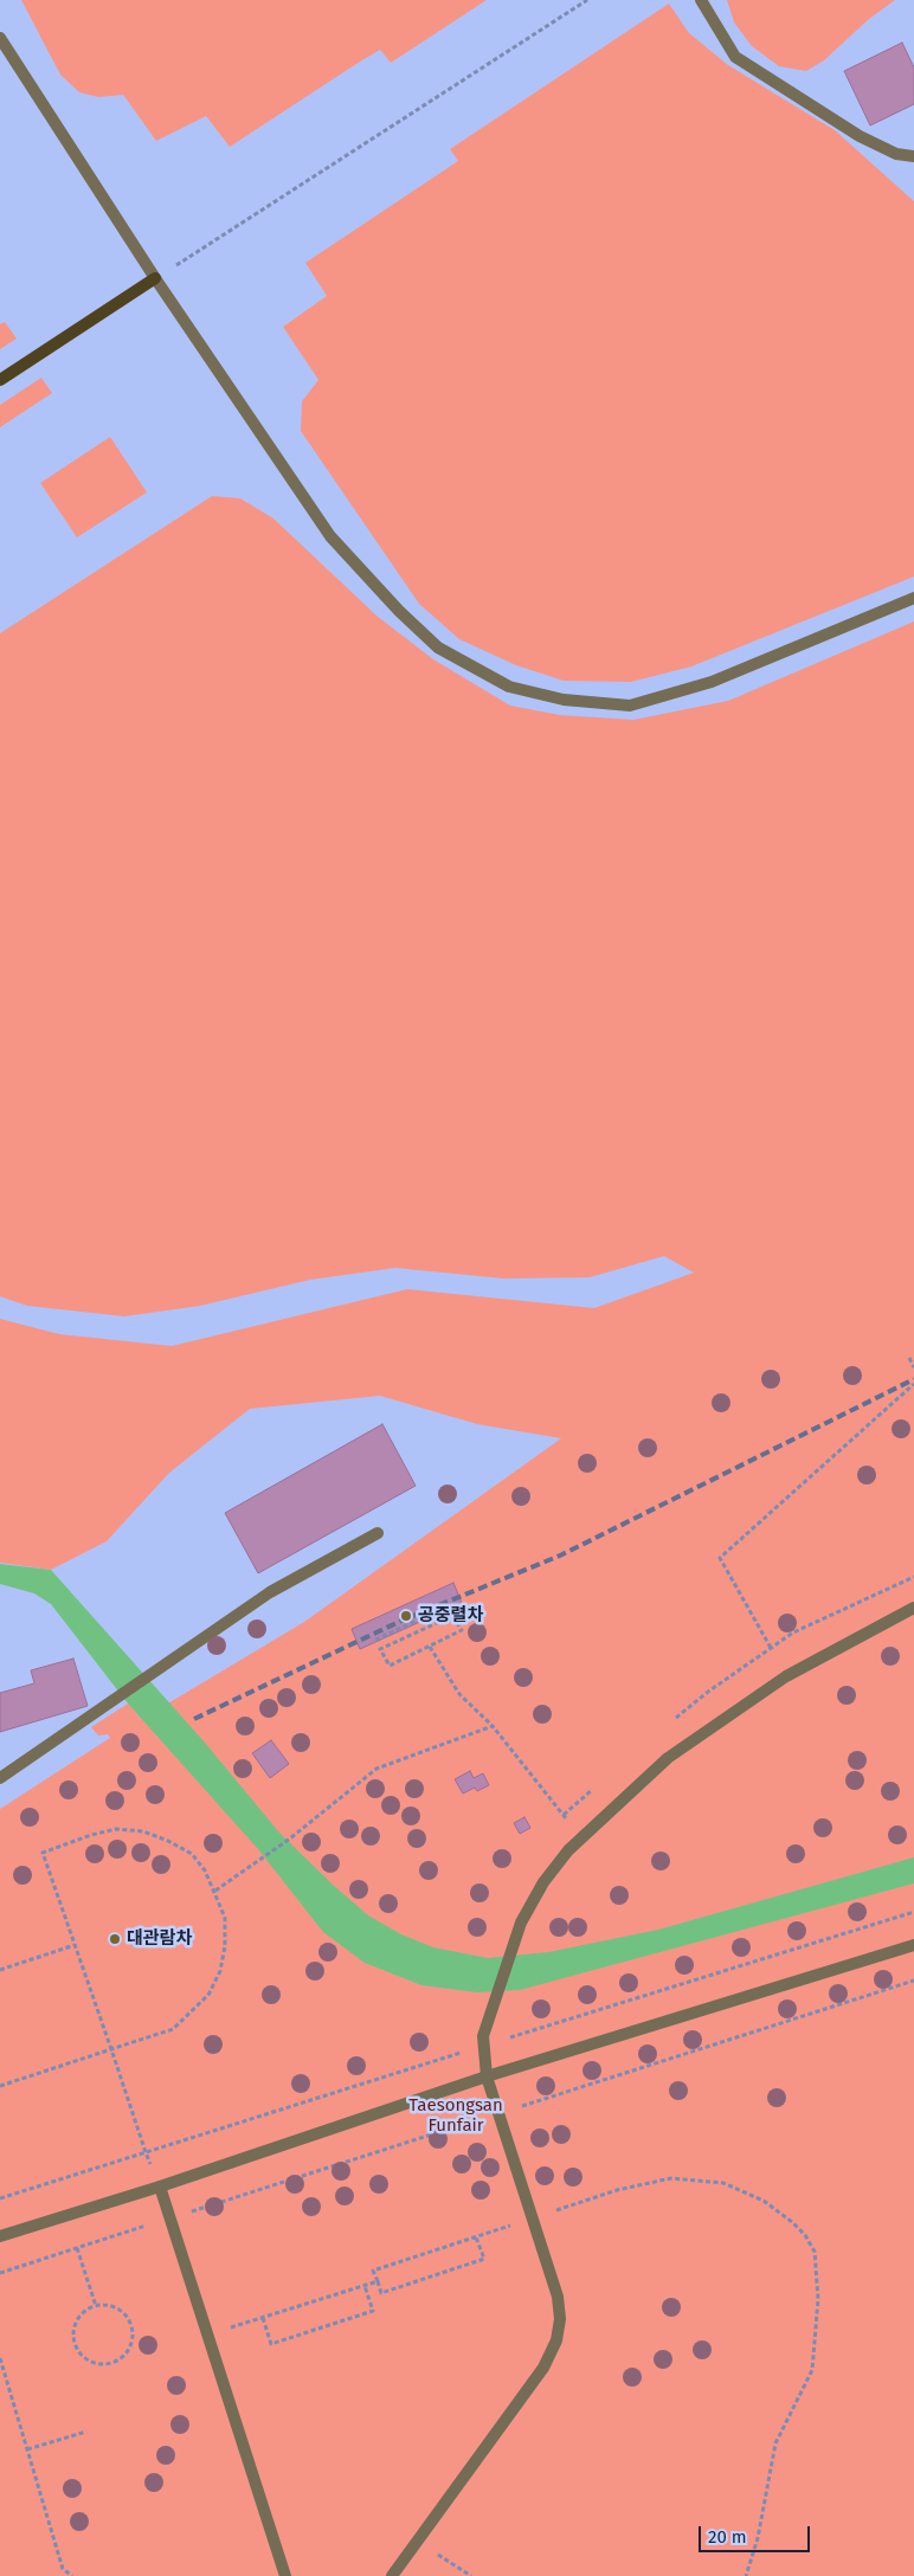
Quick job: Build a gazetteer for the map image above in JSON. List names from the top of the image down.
{
  "parks": ["Taesongsan Funfair"],
  "places": ["공중렬차", "대관람차"],
  "scale_bar": "20 m"
}
